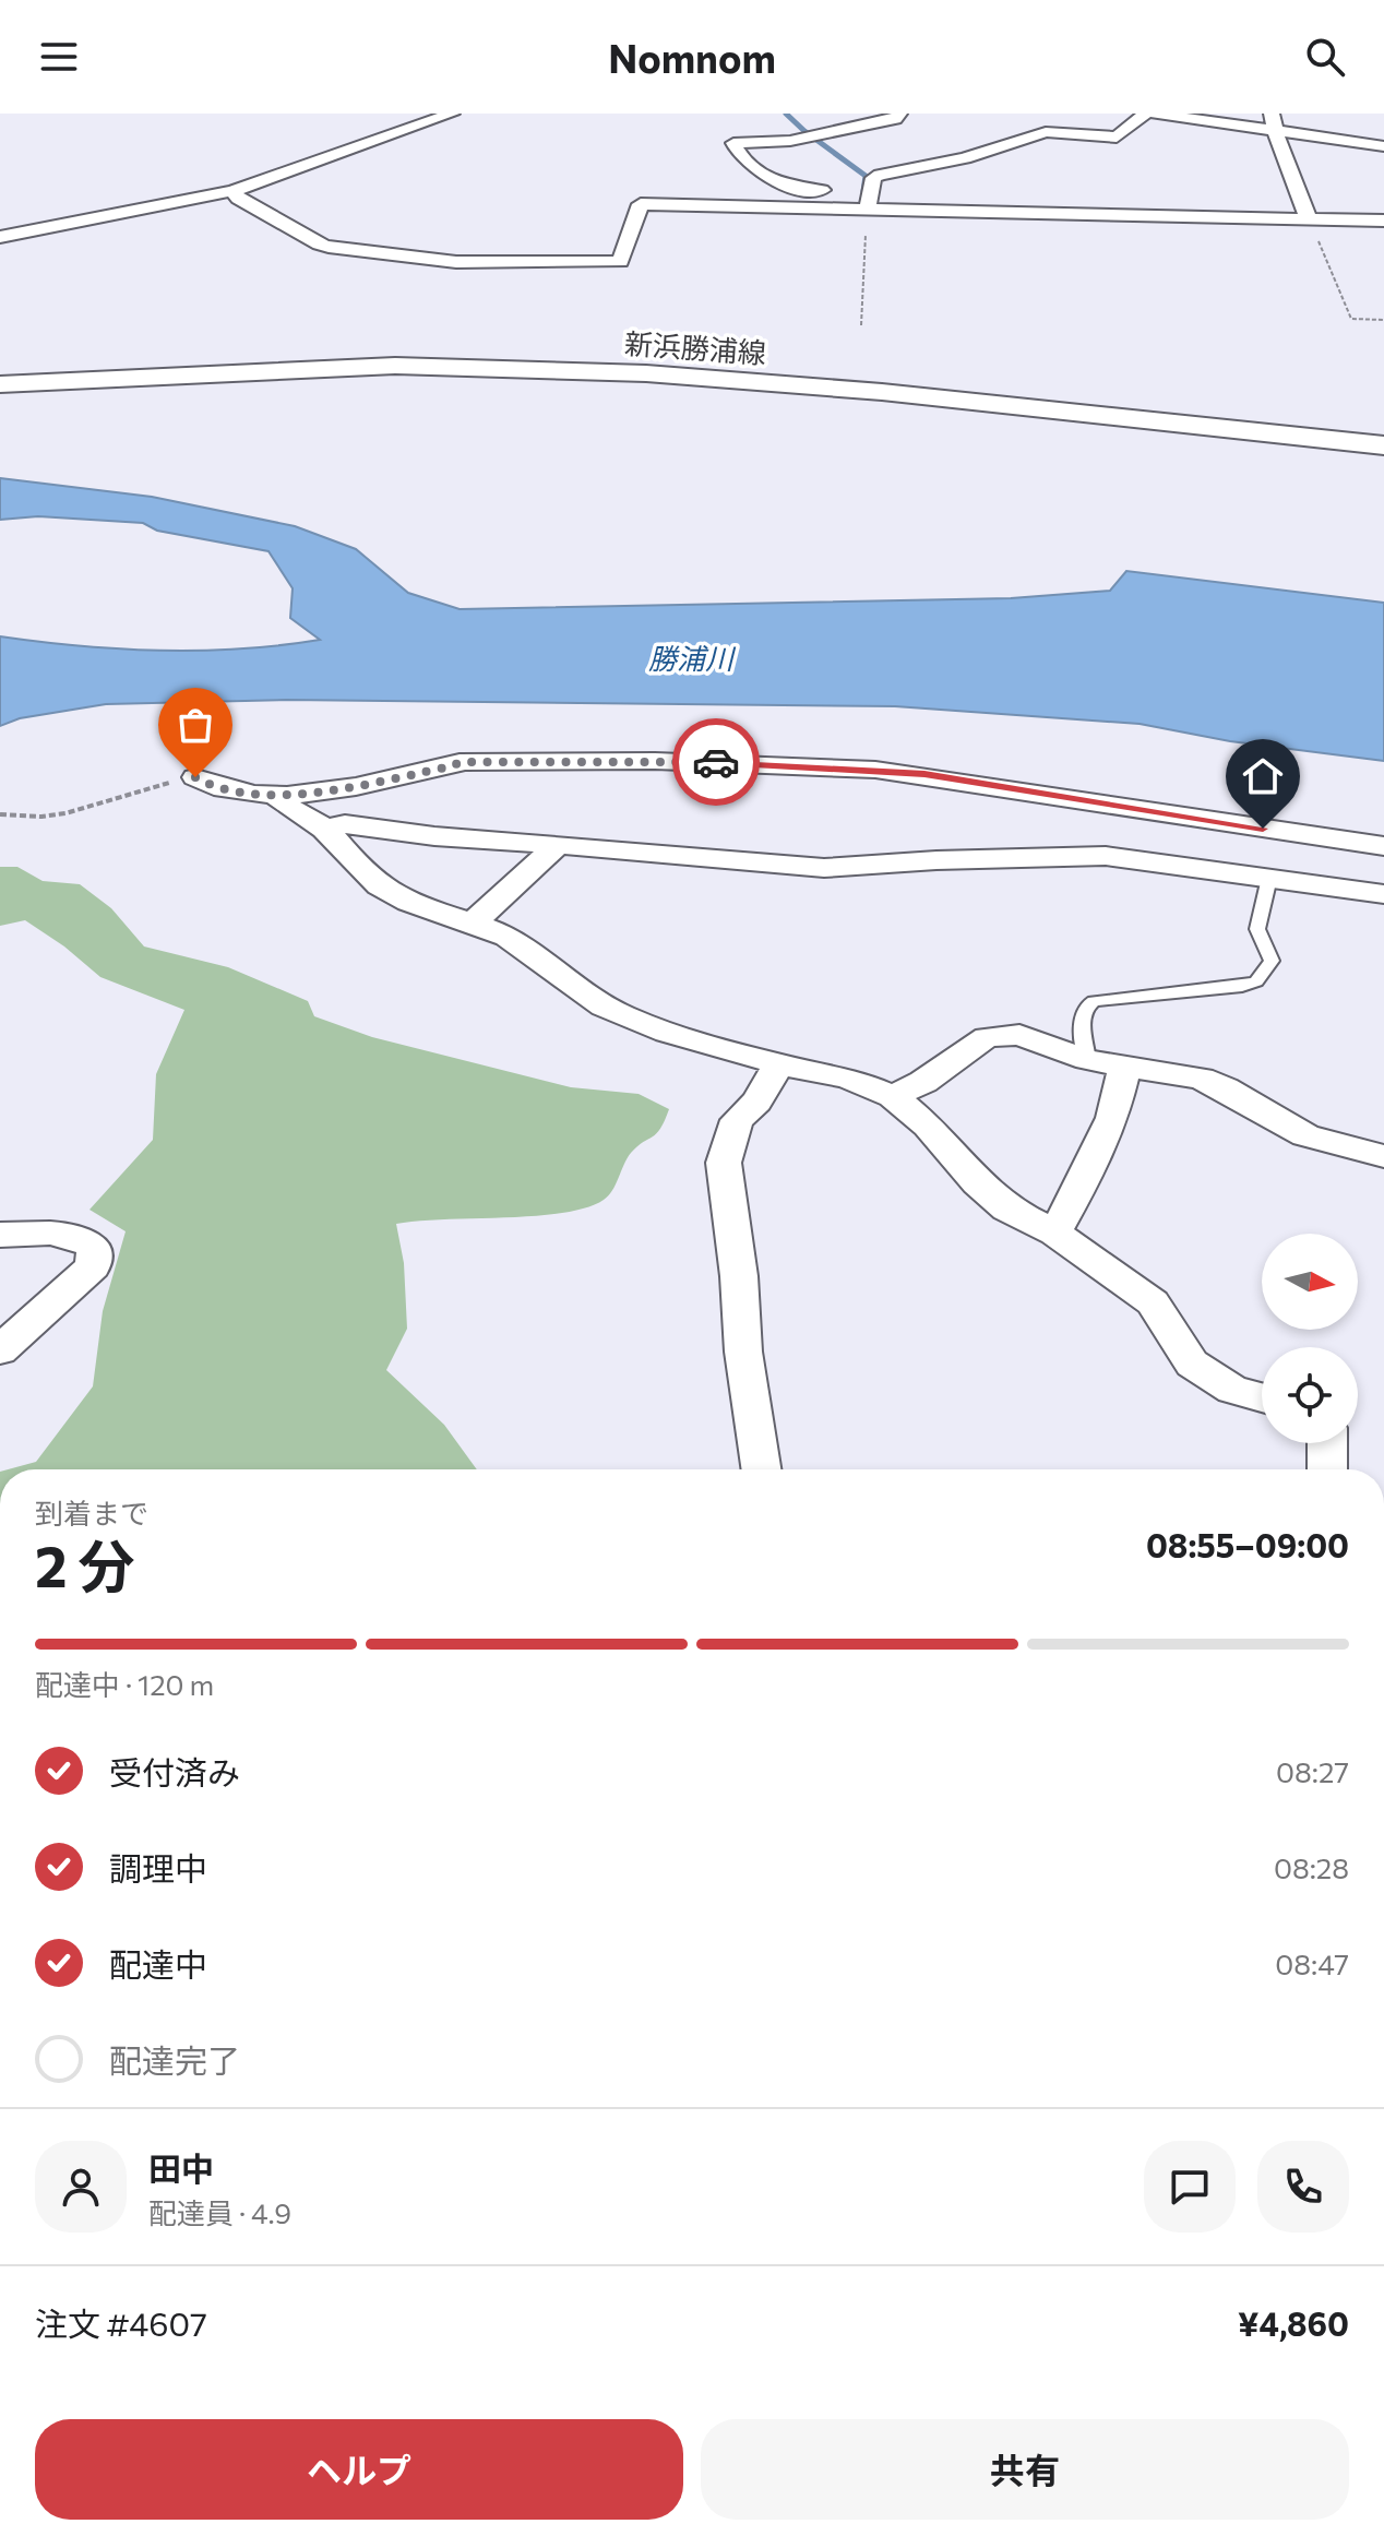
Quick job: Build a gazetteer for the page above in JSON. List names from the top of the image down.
{
  "streets": {
    "main road": ["新浜勝浦線"]
  },
  "water": ["勝浦川"],
  "north": "right",
  "page": {
    "header": "Nomnom",
    "heading": ["2 分", "到着まで", "08:55–09:00"],
    "panel": [
      "田中",
      "配達員 · 4.9",
      "注文 #4607",
      "¥4,860"
    ],
    "bar": "配達中 · 120 m",
    "list": [
      ["受付済み", "08:27"],
      ["調理中", "08:28"],
      ["配達中", "08:47"],
      "配達完了"
    ],
    "buttons": ["ヘルプ", "共有"]
  }
}
